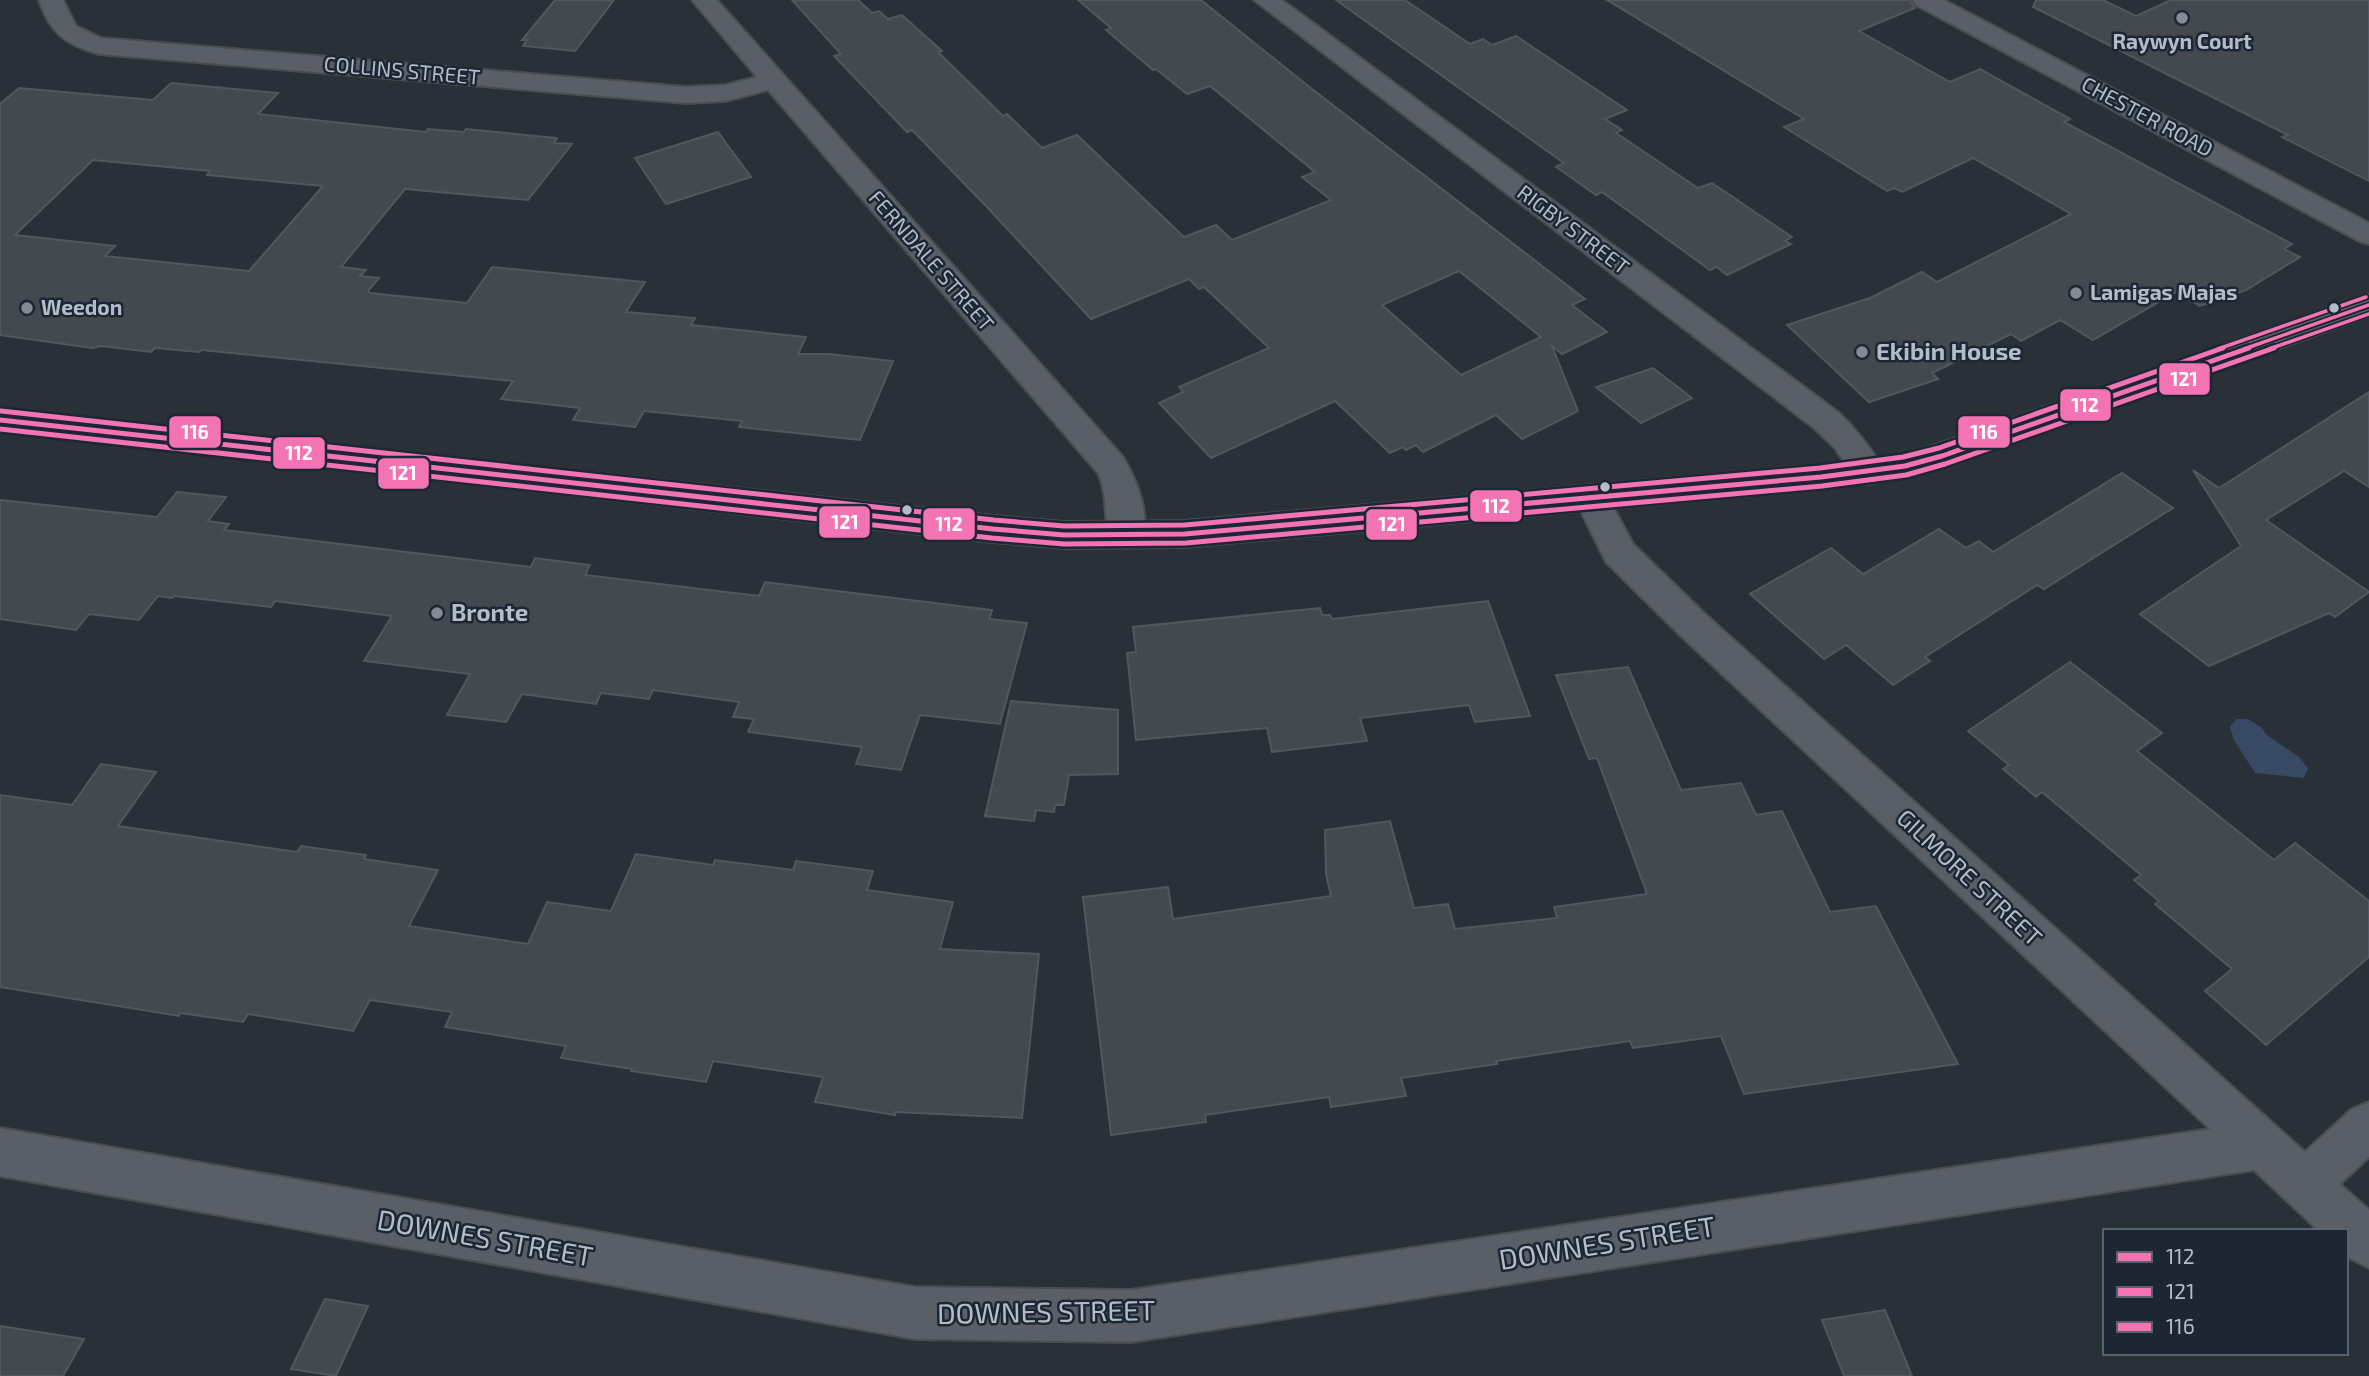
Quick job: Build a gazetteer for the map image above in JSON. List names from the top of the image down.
{
  "streets": {
    "street": [
      "COLLINS STREET",
      "CHESTER ROAD",
      "RIGBY STREET",
      "FERNDALE STREET",
      "GILMORE STREET",
      "DOWNES STREET"
    ]
  },
  "crossings": [
    ["COLLINS STREET", "FERNDALE STREET"],
    ["GILMORE STREET", "DOWNES STREET"]
  ],
  "places": [
    "Raywyn Court",
    "Lamigas Majas",
    "Weedon",
    "Ekibin House",
    "Bronte"
  ],
  "lines": ["transit line 116", "transit line 112", "transit line 121"],
  "legend": ["112", "121", "116"]
}
